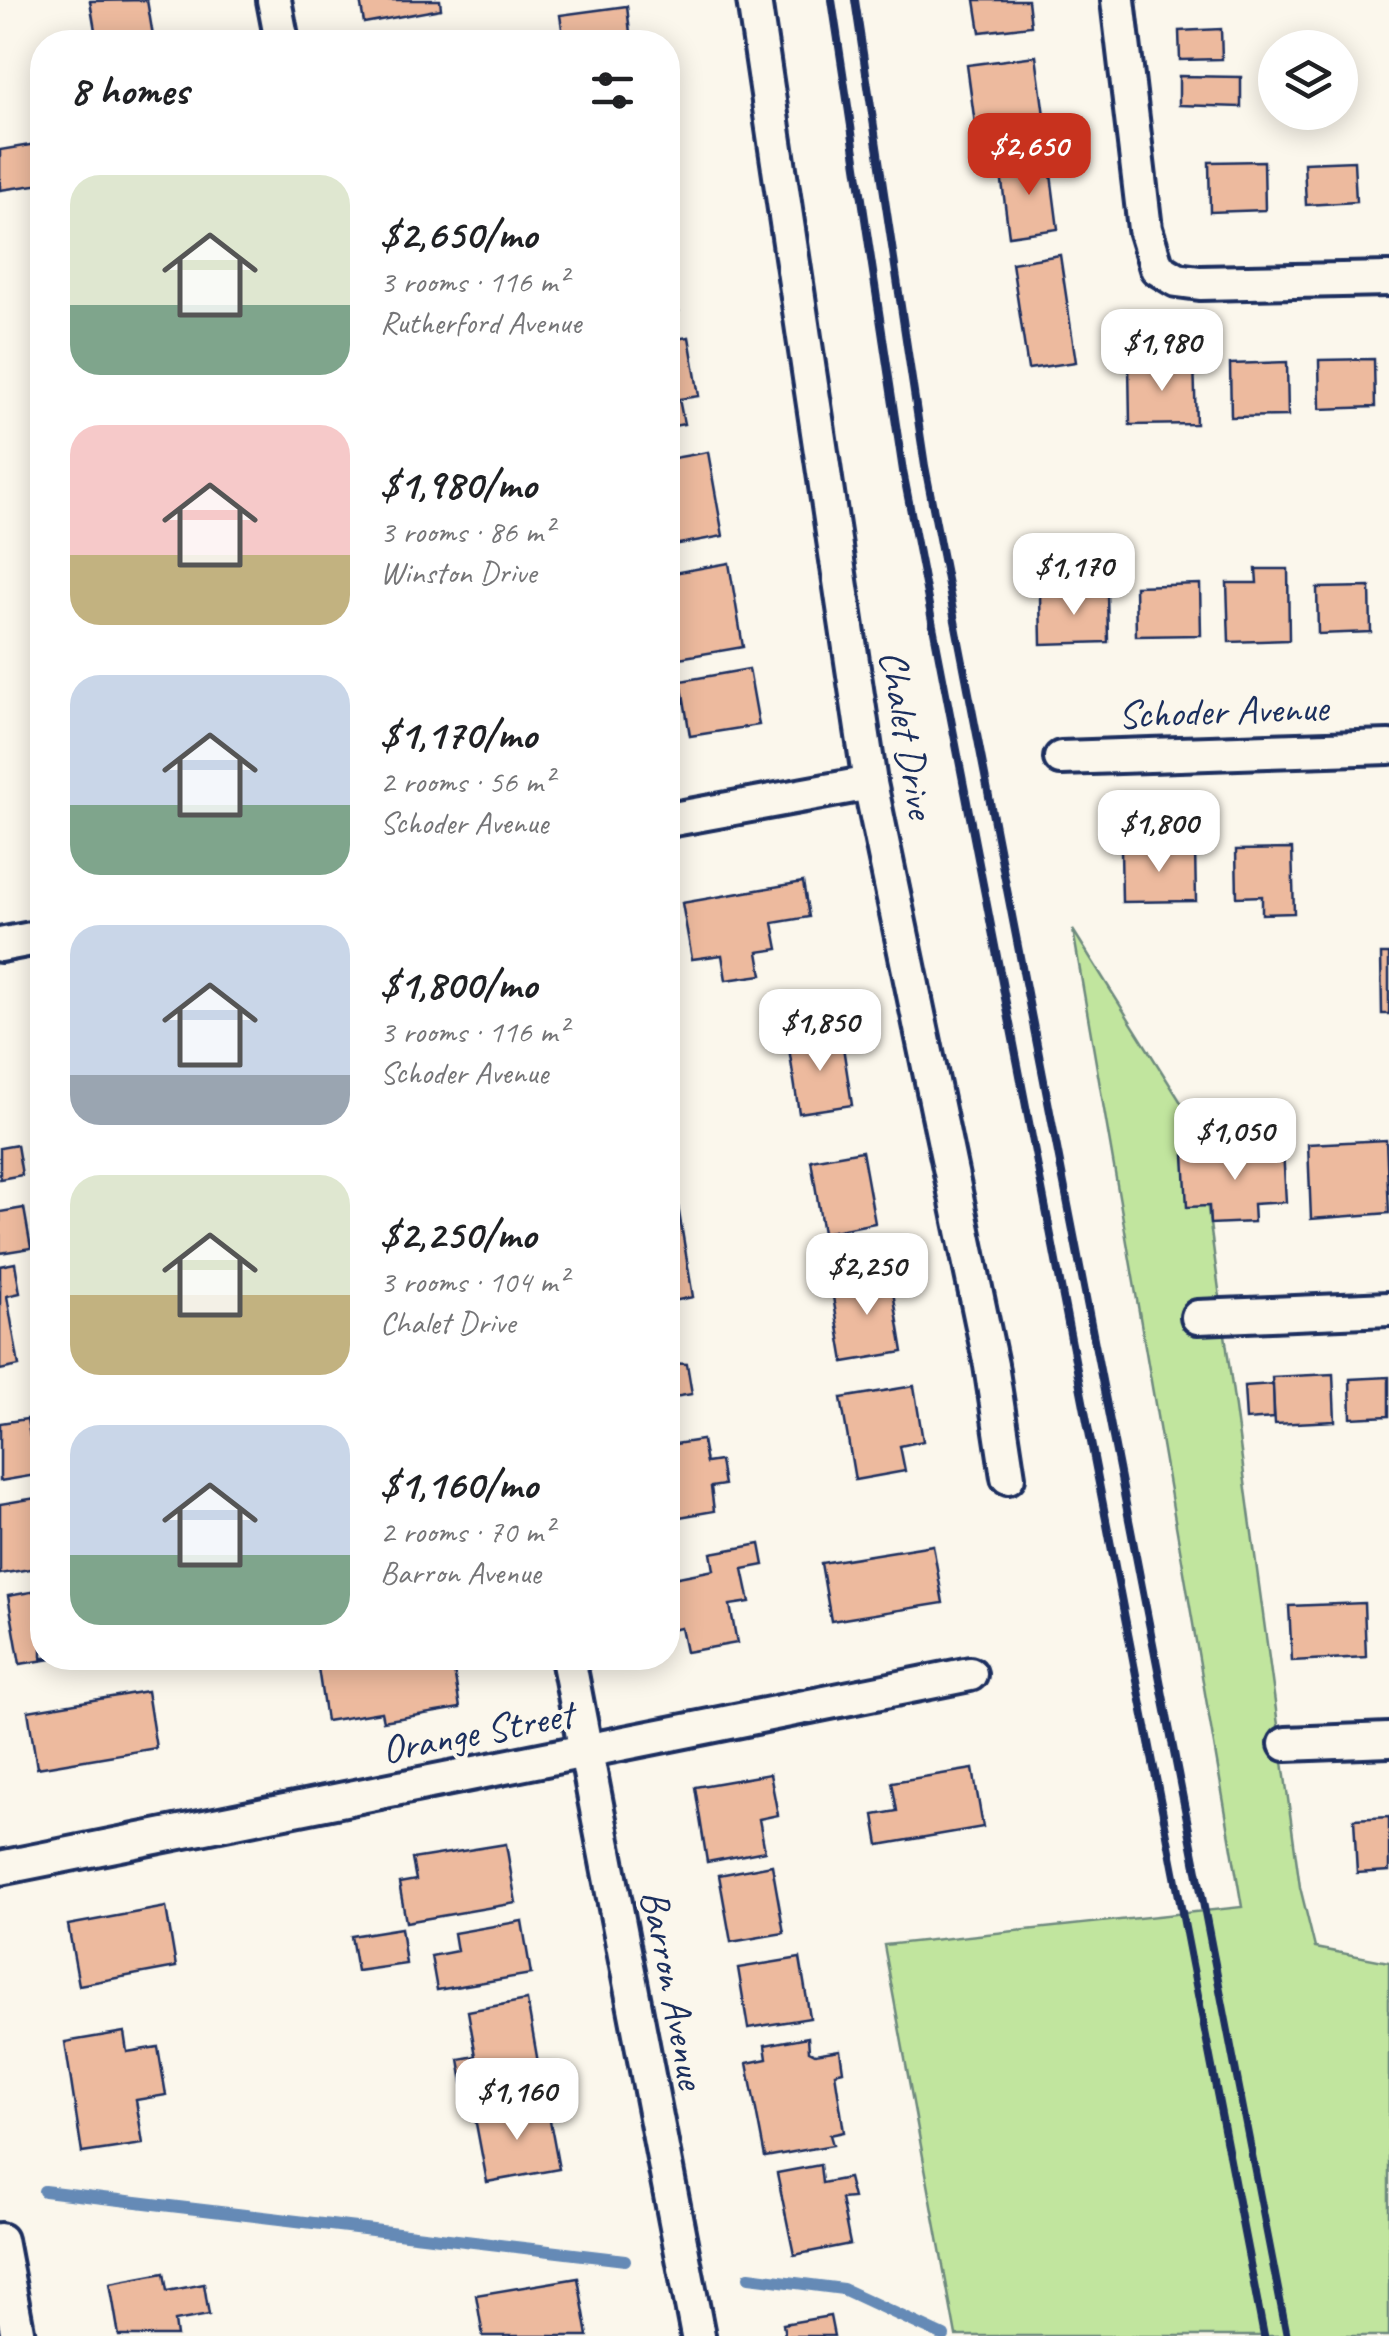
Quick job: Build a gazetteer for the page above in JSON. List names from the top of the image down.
{
  "streets": {
    "street": [
      "Schoder Avenue",
      "Chalet Drive",
      "Orange Street",
      "Barron Avenue"
    ]
  },
  "crossings": [
    ["Orange Street", "Barron Avenue"]
  ],
  "page": {
    "heading": "8 homes",
    "price": [
      "$2,650",
      "$1,980",
      "$1,170",
      "$1,800",
      "$1,850",
      "$1,050",
      "$2,250",
      "$1,160"
    ],
    "list": [
      {
        "name": "$2,650/mo",
        "note": "3 rooms · 116 m² · Rutherford Avenue"
      },
      {
        "name": "$1,980/mo",
        "note": "3 rooms · 86 m² · Winston Drive"
      },
      {
        "name": "$1,170/mo",
        "note": "2 rooms · 56 m² · Schoder Avenue"
      },
      {
        "name": "$1,800/mo",
        "note": "3 rooms · 116 m² · Schoder Avenue"
      },
      {
        "name": "$2,250/mo",
        "note": "3 rooms · 104 m² · Chalet Drive"
      },
      {
        "name": "$1,160/mo",
        "note": "2 rooms · 70 m² · Barron Avenue"
      }
    ]
  }
}
